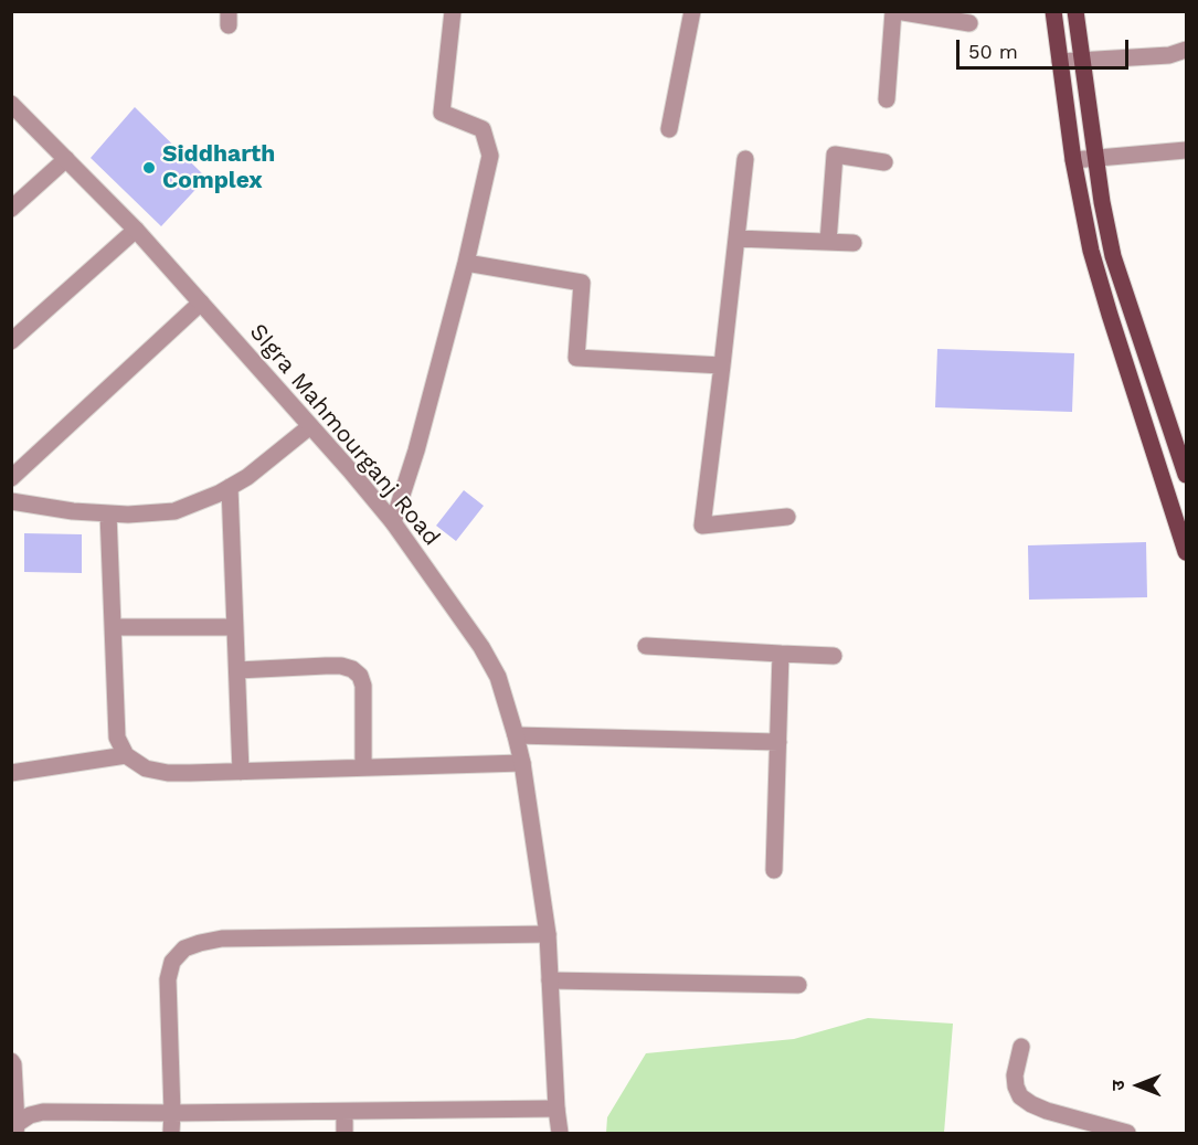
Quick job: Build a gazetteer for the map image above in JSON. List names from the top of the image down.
{
  "streets": {
    "street": ["SIgra Mahmourganj Road"]
  },
  "places": ["Siddharth Complex"],
  "scale_bar": "50 m",
  "north": "left"
}
